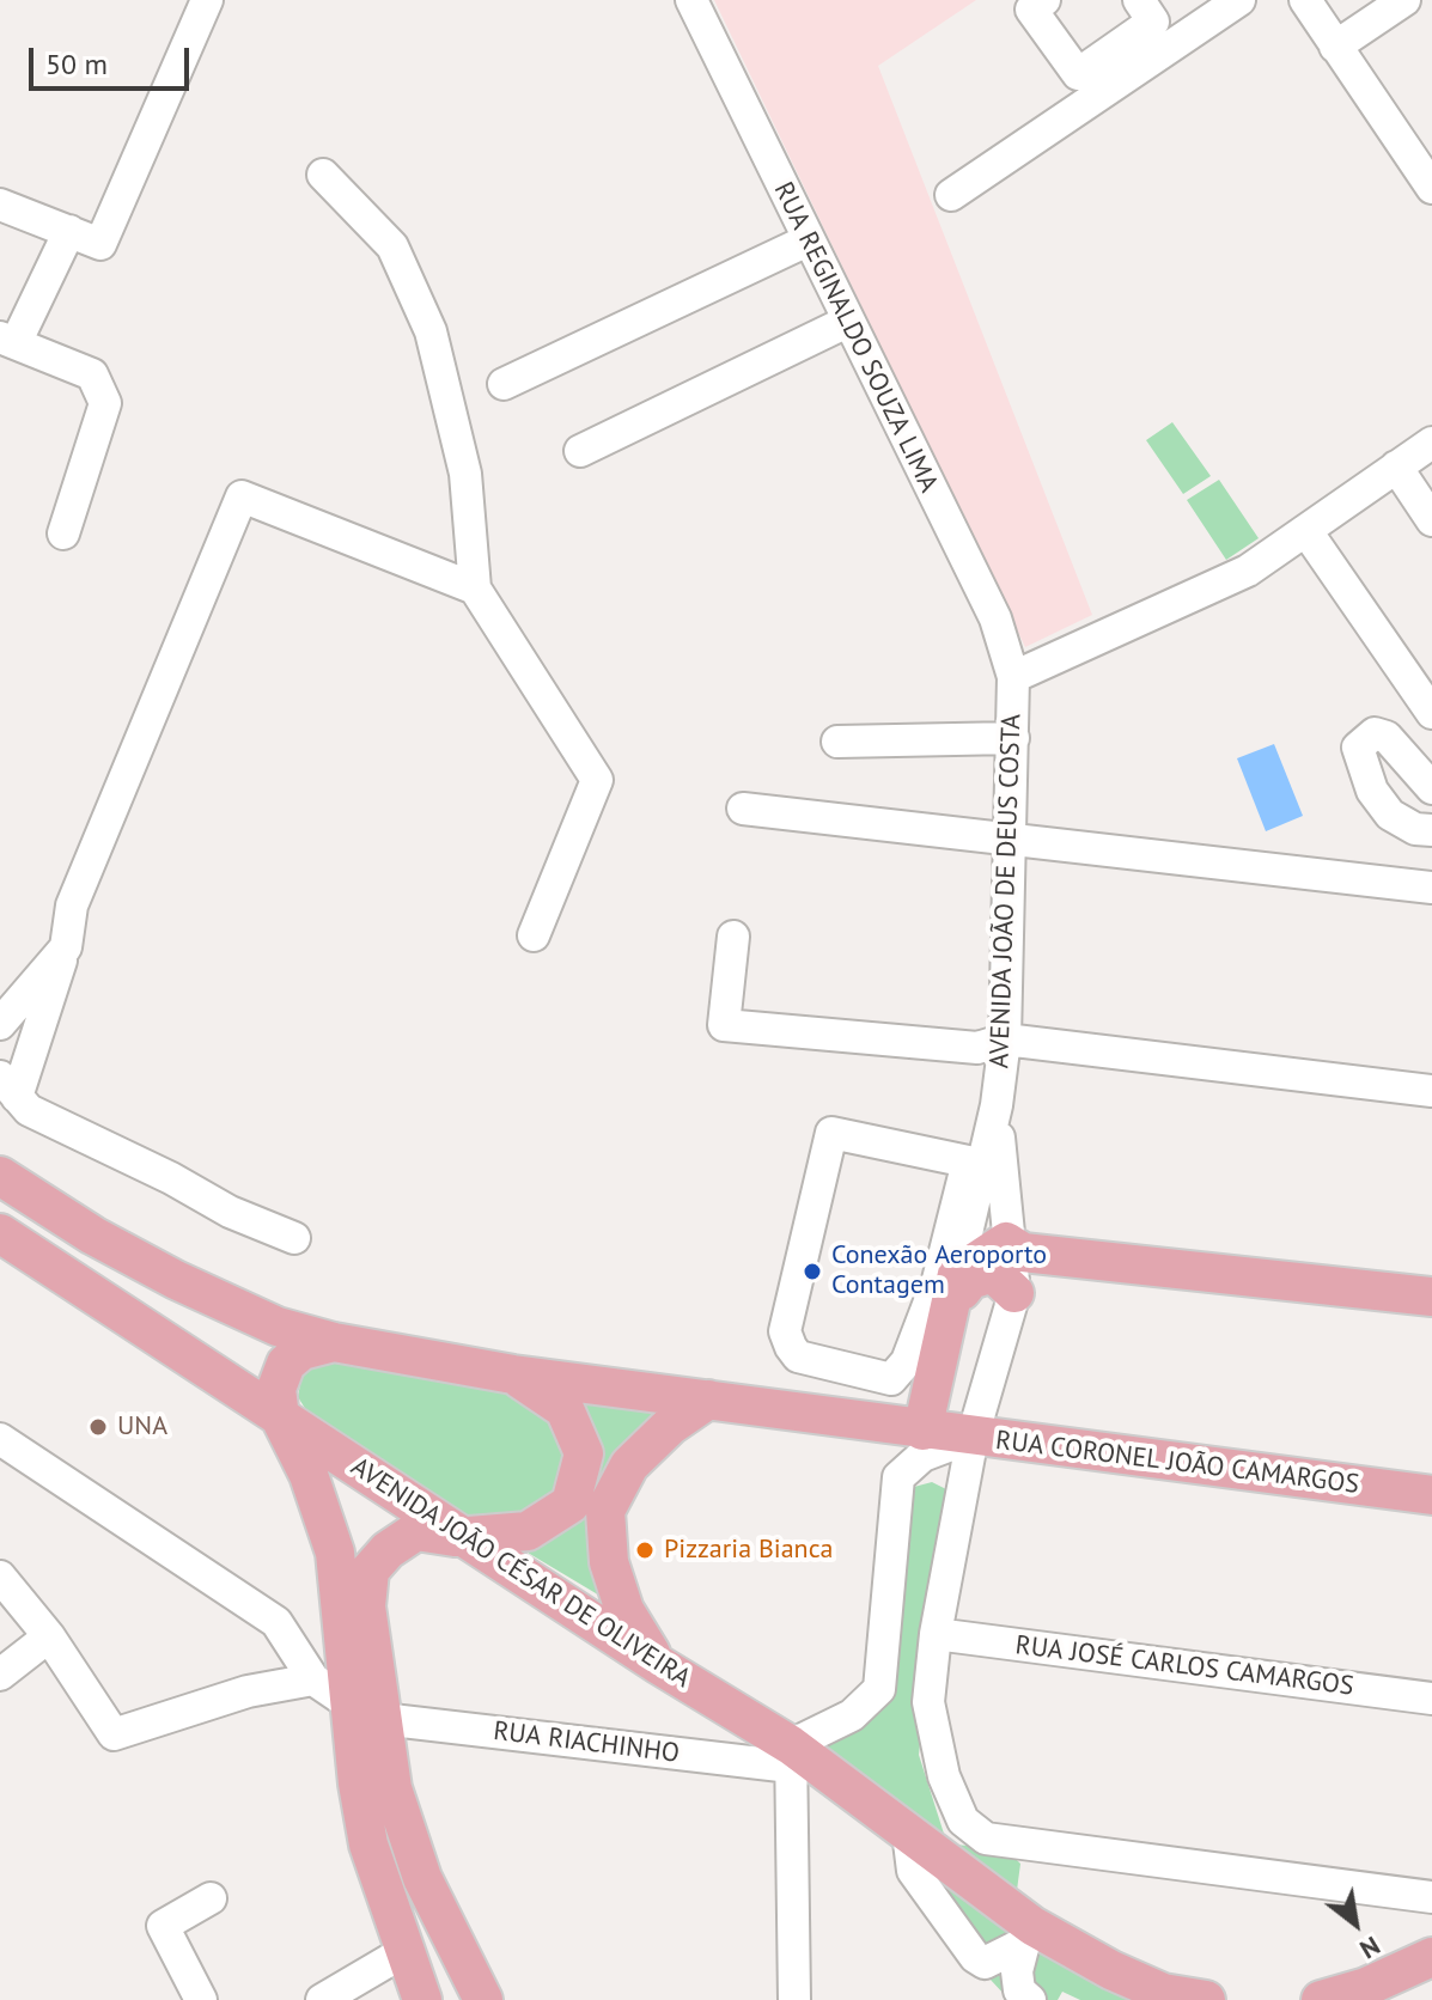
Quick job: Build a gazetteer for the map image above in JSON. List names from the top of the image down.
{
  "streets": {
    "main road": ["AVENIDA JOÃO DE DEUS COSTA", "RUA CORONEL JOÃO CAMARGOS", "AVENIDA JOÃO CÉSAR DE OLIVEIRA"],
    "street": ["RUA REGINALDO SOUZA LIMA", "RUA JOSÉ CARLOS CAMARGOS", "RUA RIACHINHO"]
  },
  "crossings": [
    ["RUA REGINALDO SOUZA LIMA", "AVENIDA JOÃO DE DEUS COSTA"],
    ["AVENIDA JOÃO DE DEUS COSTA", "RUA CORONEL JOÃO CAMARGOS"],
    ["AVENIDA JOÃO DE DEUS COSTA", "RUA JOSÉ CARLOS CAMARGOS"],
    ["AVENIDA JOÃO CÉSAR DE OLIVEIRA", "RUA RIACHINHO"]
  ],
  "places": ["Conexão Aeroporto Contagem", "UNA", "Pizzaria Bianca"],
  "scale_bar": "50 m",
  "north": "bottom right"
}
